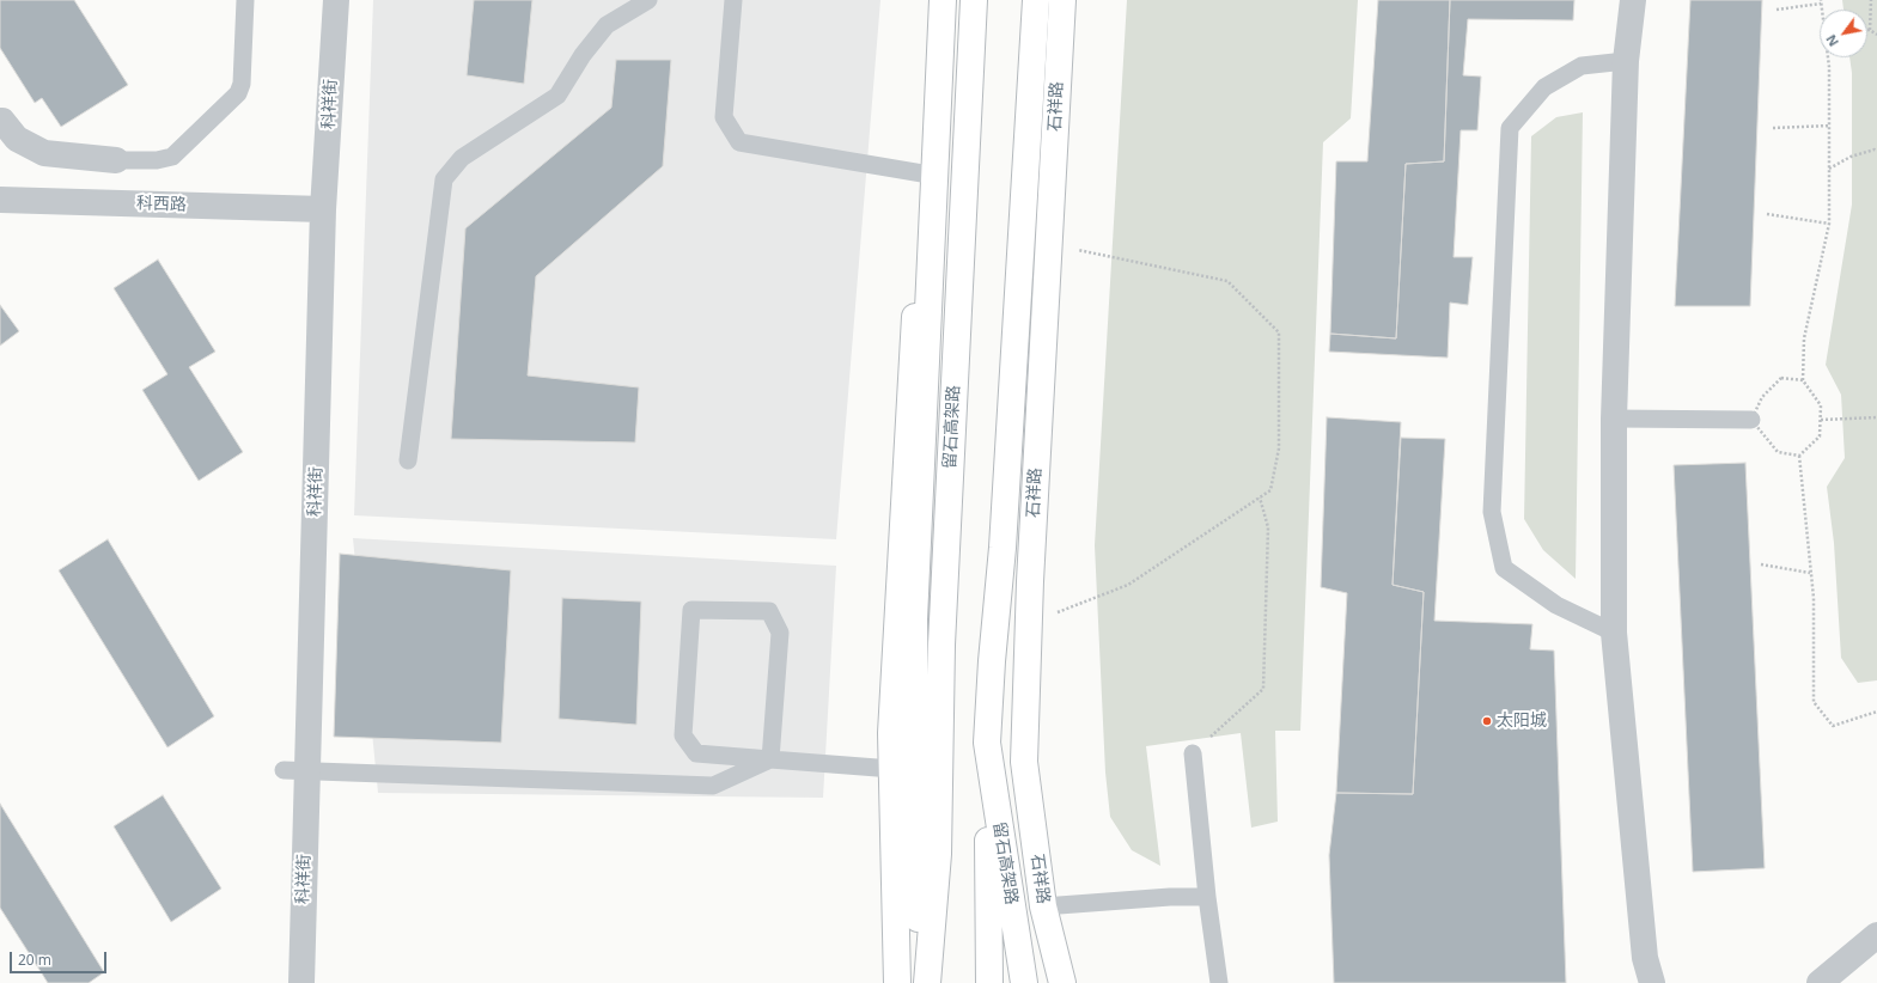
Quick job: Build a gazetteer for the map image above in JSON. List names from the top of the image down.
{
  "streets": {
    "main road": ["石祥路", "留石高架路"],
    "street": ["科祥街", "科西路"]
  },
  "crossings": [
    ["科祥街", "科西路"]
  ],
  "places": ["太阳城"],
  "scale_bar": "20 m",
  "north": "bottom left"
}
